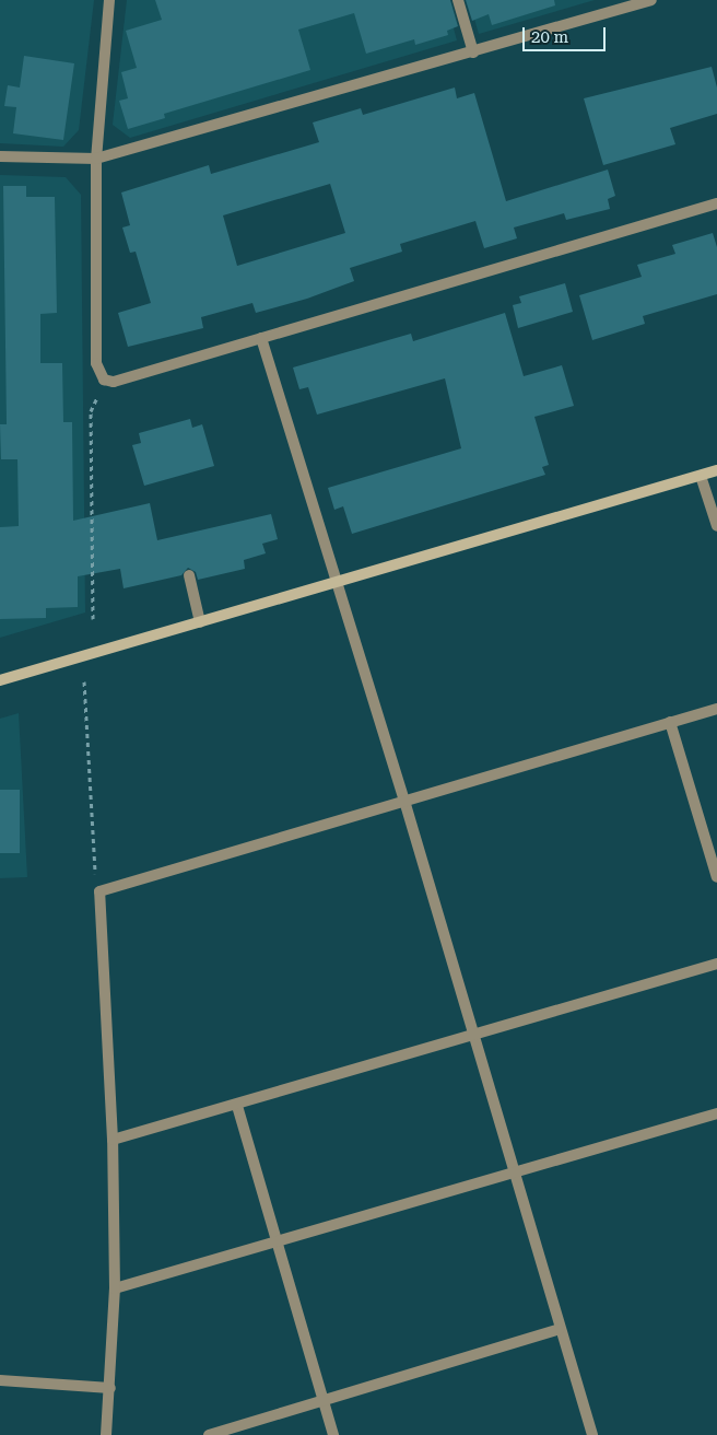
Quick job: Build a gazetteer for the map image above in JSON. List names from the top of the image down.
{
  "scale_bar": "20 m"
}
